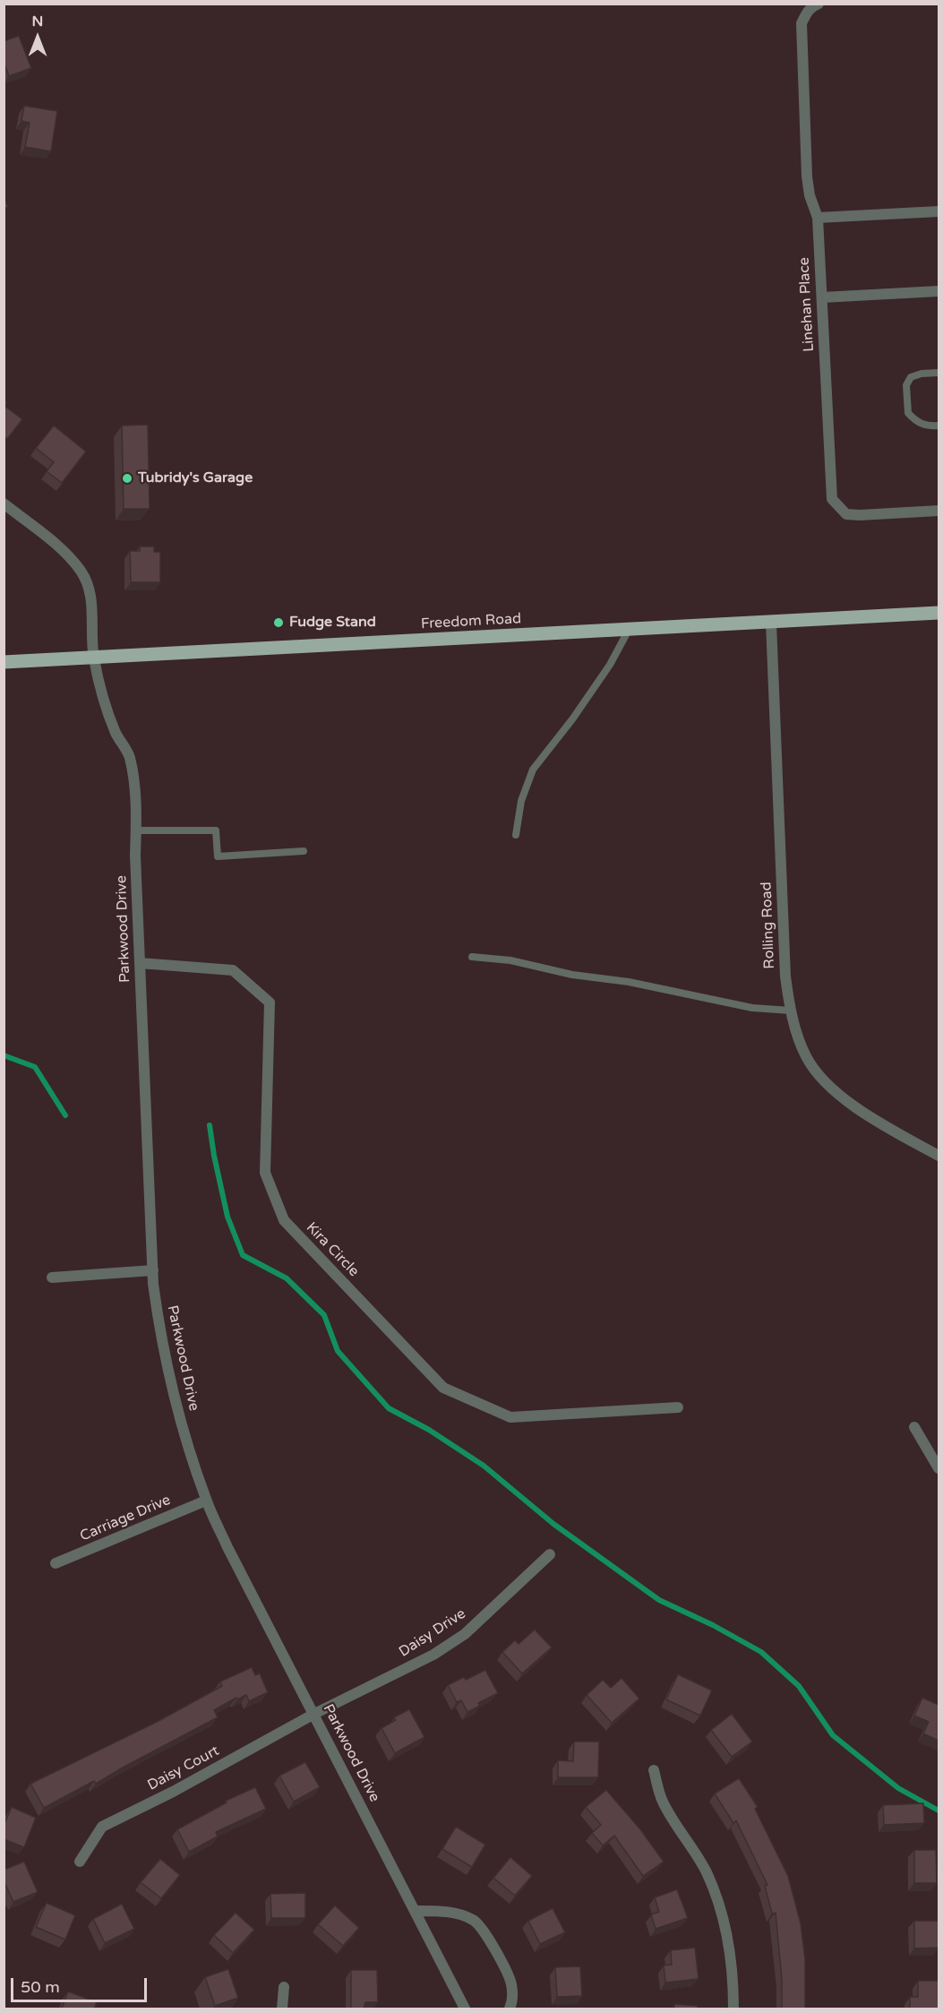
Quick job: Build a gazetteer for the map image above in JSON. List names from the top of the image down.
{
  "streets": {
    "main road": ["Freedom Road"],
    "street": [
      "Linehan Place",
      "Rolling Road",
      "Parkwood Drive",
      "Kira Circle",
      "Carriage Drive",
      "Daisy Drive",
      "Daisy Court"
    ]
  },
  "crossings": [
    ["Freedom Road", "Rolling Road"],
    ["Freedom Road", "Parkwood Drive"],
    ["Parkwood Drive", "Kira Circle"],
    ["Parkwood Drive", "Carriage Drive"],
    ["Parkwood Drive", "Daisy Drive"],
    ["Parkwood Drive", "Daisy Court"],
    ["Daisy Drive", "Daisy Court"]
  ],
  "places": ["Tubridy's Garage", "Fudge Stand"],
  "scale_bar": "50 m",
  "north": "top"
}
